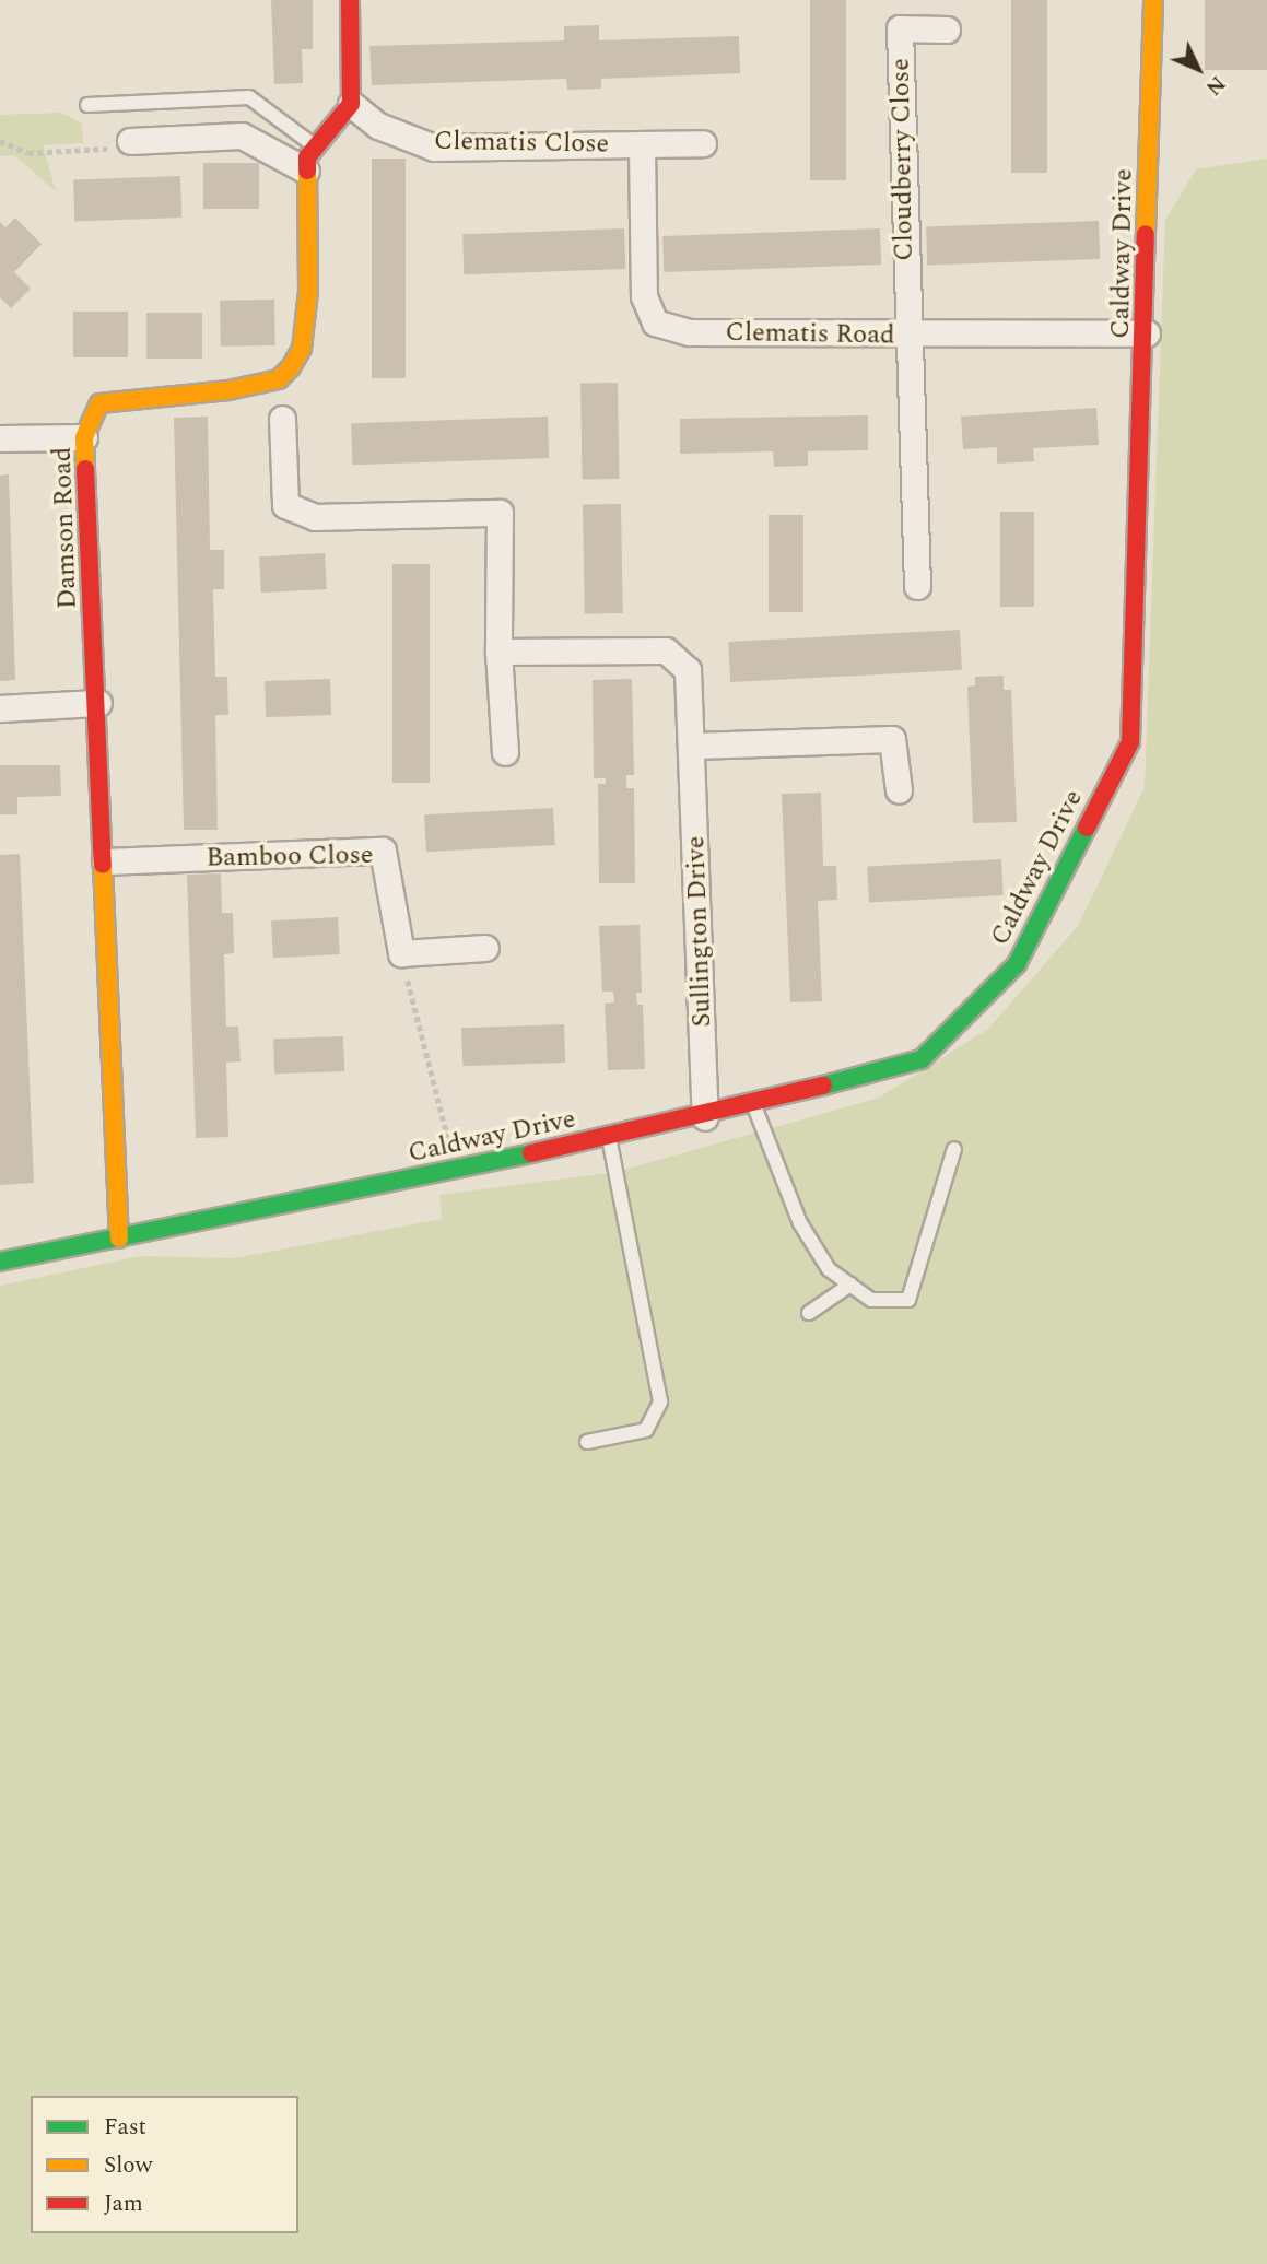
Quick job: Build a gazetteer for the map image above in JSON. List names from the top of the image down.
{
  "streets": {
    "street": [
      "Clematis Close",
      "Cloudberry Close",
      "Caldway Drive",
      "Clematis Road",
      "Damson Road",
      "Bamboo Close",
      "Sullington Drive"
    ]
  },
  "crossings": [
    ["Clematis Close", "Clematis Road"],
    ["Clematis Close", "Damson Road"],
    ["Cloudberry Close", "Clematis Road"],
    ["Caldway Drive", "Clematis Road"],
    ["Caldway Drive", "Damson Road"],
    ["Caldway Drive", "Sullington Drive"],
    ["Damson Road", "Bamboo Close"]
  ],
  "legend": ["Fast", "Slow", "Jam"],
  "north": "bottom right"
}
